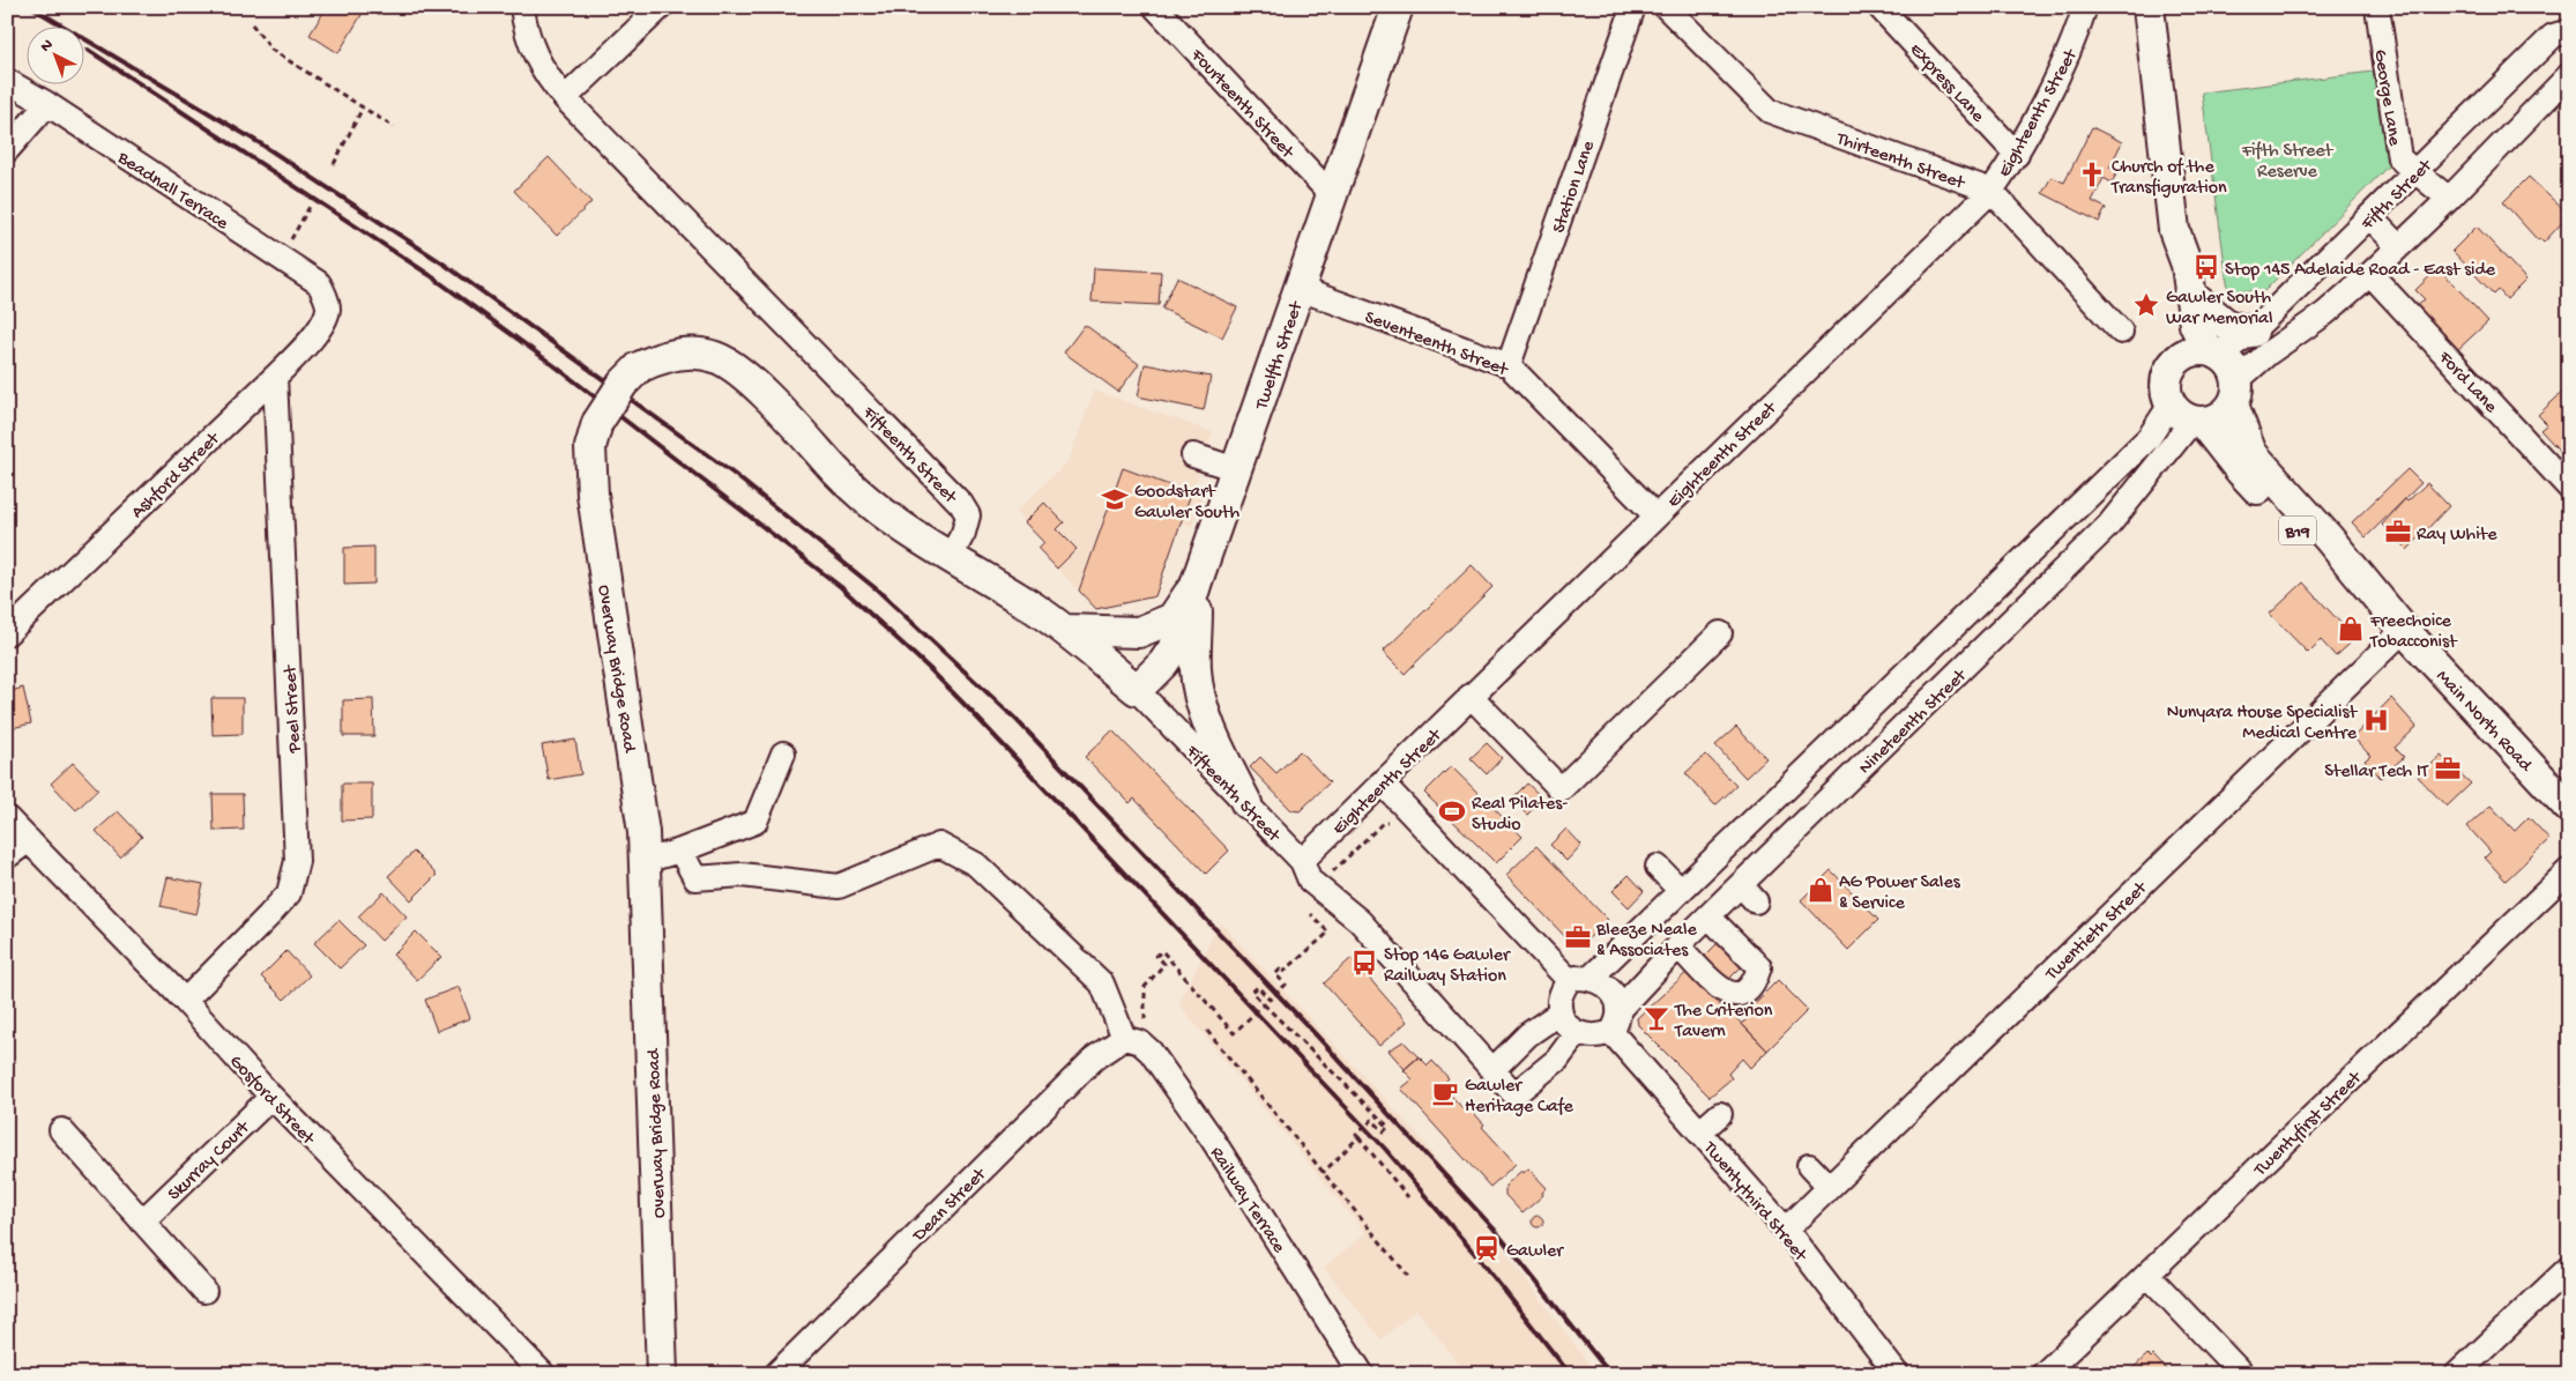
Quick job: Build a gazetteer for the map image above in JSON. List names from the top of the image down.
{
  "streets": {
    "main road": [
      "Twelfth Street",
      "Fifteenth Street",
      "B19",
      "Overway Bridge Road",
      "Main North Road"
    ],
    "street": [
      "Express Lane",
      "George Lane",
      "Fourteenth Street",
      "Eighteenth Street",
      "Thirteenth Street",
      "Station Lane",
      "Beadnall Terrace",
      "Fifth Street",
      "Seventeenth Street",
      "Ford Lane",
      "Ashford Street",
      "Peel Street",
      "Nineteenth Street",
      "Twentieth Street",
      "Gosford Street",
      "Twentyfirst Street",
      "Skurray Court",
      "Railway Terrace",
      "Twentythird Street",
      "Dean Street"
    ]
  },
  "crossings": [
    ["Express Lane", "Eighteenth Street"],
    ["George Lane", "Fifth Street"],
    ["Fourteenth Street", "Twelfth Street"],
    ["Eighteenth Street", "Thirteenth Street"],
    ["Eighteenth Street", "Seventeenth Street"],
    ["Eighteenth Street", "Fifteenth Street"],
    ["Station Lane", "Seventeenth Street"],
    ["Beadnall Terrace", "Ashford Street"],
    ["Fifth Street", "B19"],
    ["Fifth Street", "Nineteenth Street"],
    ["Seventeenth Street", "Twelfth Street"],
    ["Twelfth Street", "Fifteenth Street"],
    ["Fifteenth Street", "Overway Bridge Road"],
    ["Fifteenth Street", "Nineteenth Street"],
    ["Fifteenth Street", "Twentythird Street"],
    ["Ashford Street", "Peel Street"],
    ["B19", "Main North Road"],
    ["B19", "Nineteenth Street"],
    ["B19", "Twentieth Street"],
    ["Peel Street", "Gosford Street"],
    ["Main North Road", "Twentieth Street"],
    ["Nineteenth Street", "Twentythird Street"],
    ["Twentieth Street", "Twentythird Street"],
    ["Gosford Street", "Skurray Court"],
    ["Railway Terrace", "Dean Street"]
  ],
  "parks": ["Fifth Street Reserve"],
  "places": {
    "church": ["Church of the Transfiguration"],
    "bus stop": ["Stop 145 Adelaide Road - East side", "Stop 146 Gawler Railway Station"],
    "place": ["Gawler South War Memorial"],
    "school or university": ["Goodstart Gawler South"],
    "office": ["Ray White", "Stellar Tech IT", "Bleeze Neale & Associates"],
    "shop": ["Freechoice Tobacconist", "AG Power Sales & Service"],
    "hospital": ["Nunyara House Specialist Medical Centre"],
    "sports": ["Real Pilates- Studio"],
    "bar": ["The Criterion Tavern"],
    "cafe": ["Gawler Heritage Cafe"],
    "station": ["Gawler"]
  },
  "north": "top left"
}
